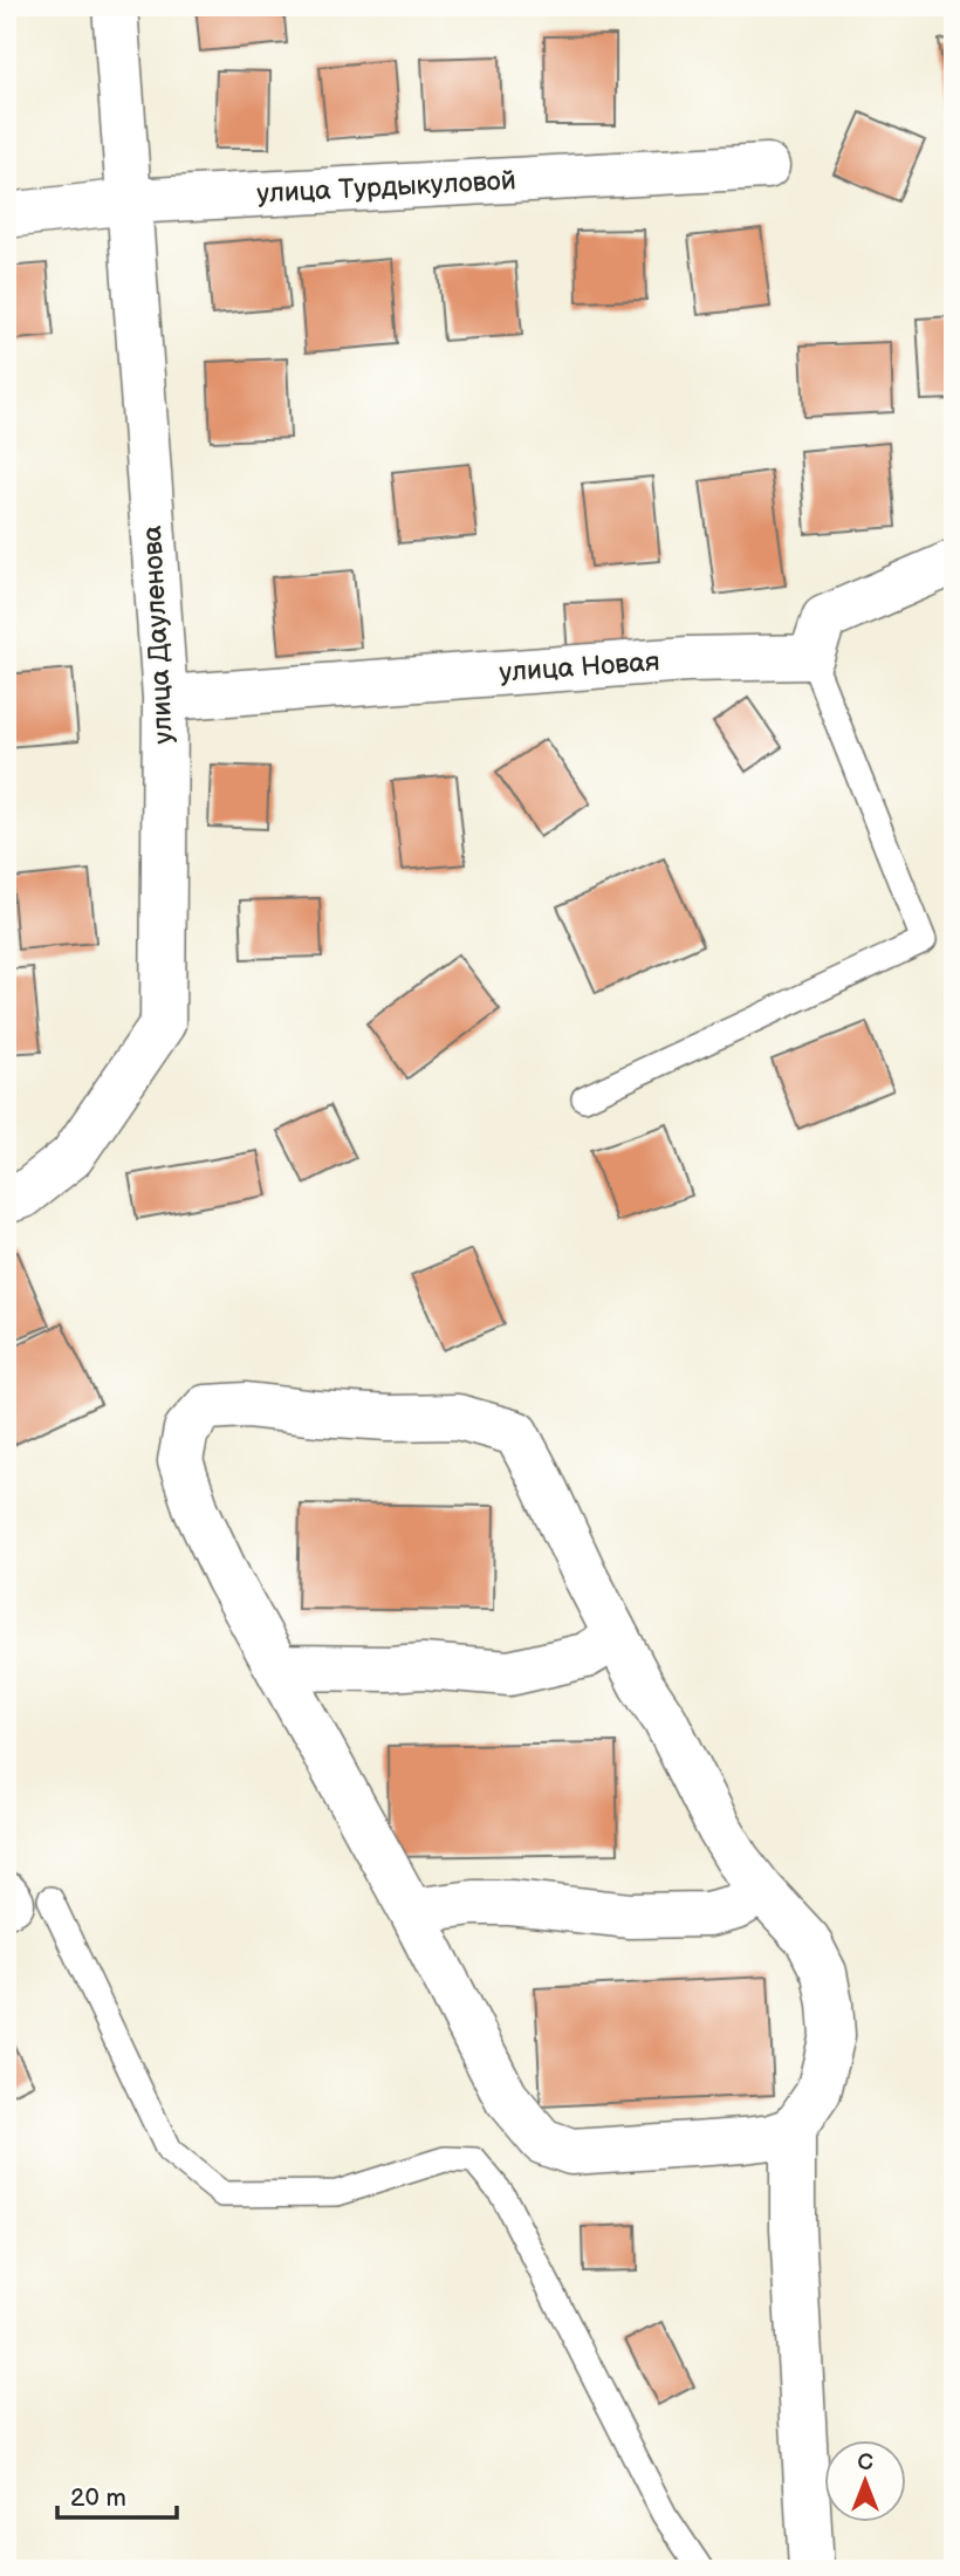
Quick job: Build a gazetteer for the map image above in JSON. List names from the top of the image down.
{
  "streets": {
    "street": ["улица Турдыкуловой", "улица Дауленова", "улица Новая"]
  },
  "crossings": [
    ["улица Турдыкуловой", "улица Дауленова"],
    ["улица Дауленова", "улица Новая"]
  ],
  "scale_bar": "20 m",
  "north": "top"
}
